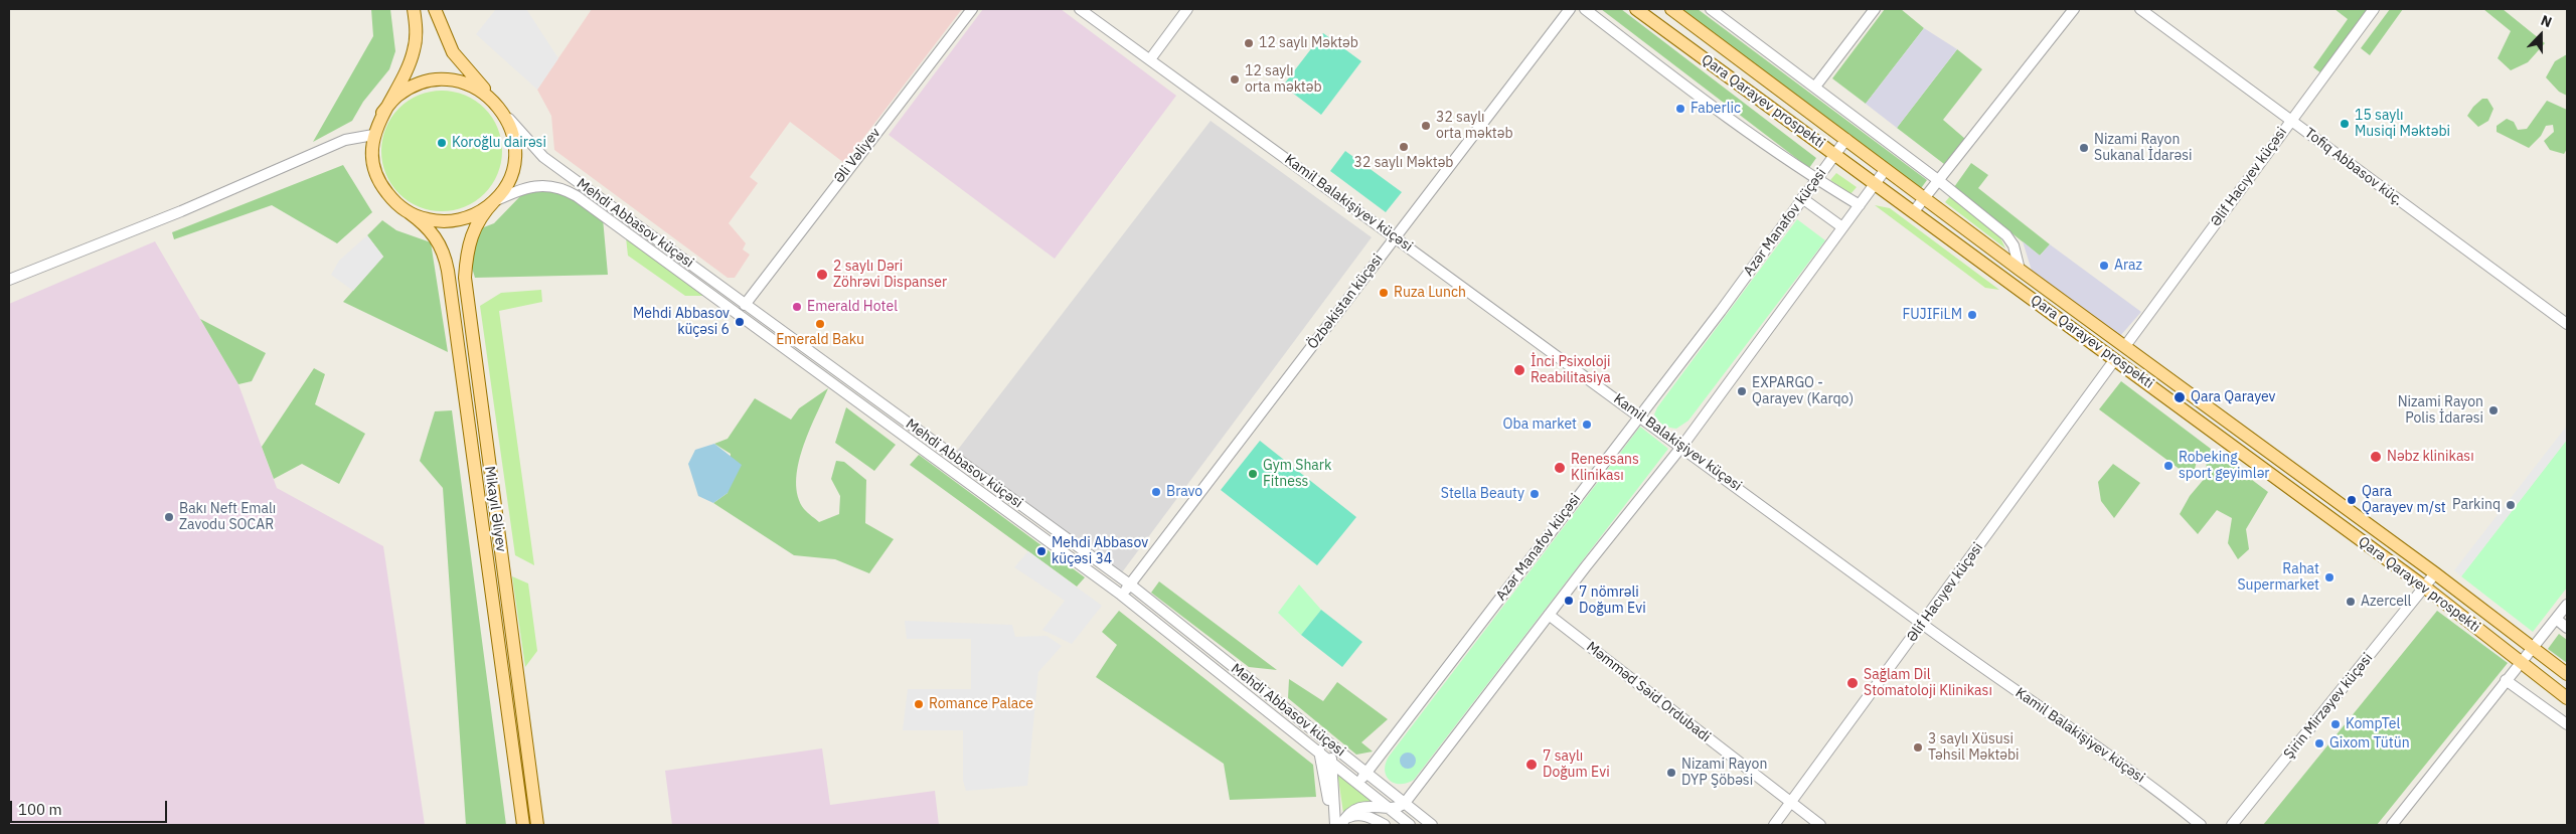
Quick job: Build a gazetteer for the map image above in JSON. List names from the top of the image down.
{
  "streets": {
    "main road": ["Qara Qarayev prospekti", "Mikayıl Əliyev"],
    "street": [
      "Əli Vəliyev",
      "Tofiq Abbasov küç.",
      "Əlif Hacıyev küçəsi",
      "Kamil Balakişiyev küçəsi",
      "Azər Manafov küçəsi",
      "Mehdi Abbasov küçəsi",
      "Özbəkistan küçəsi",
      "Məmməd Səid Ordubadi",
      "Şirin Mirzəyev küçəsi"
    ]
  },
  "crossings": [
    ["Qara Qarayev prospekti", "Əlif Hacıyev küçəsi"],
    ["Qara Qarayev prospekti", "Azər Manafov küçəsi"],
    ["Qara Qarayev prospekti", "Şirin Mirzəyev küçəsi"],
    ["Əli Vəliyev", "Mehdi Abbasov küçəsi"],
    ["Tofiq Abbasov küç.", "Əlif Hacıyev küçəsi"],
    ["Əlif Hacıyev küçəsi", "Kamil Balakişiyev küçəsi"],
    ["Əlif Hacıyev küçəsi", "Məmməd Səid Ordubadi"],
    ["Kamil Balakişiyev küçəsi", "Azər Manafov küçəsi"],
    ["Kamil Balakişiyev küçəsi", "Özbəkistan küçəsi"],
    ["Azər Manafov küçəsi", "Mehdi Abbasov küçəsi"],
    ["Mehdi Abbasov küçəsi", "Özbəkistan küçəsi"],
    ["Mehdi Abbasov küçəsi", "Mikayıl Əliyev"]
  ],
  "places": [
    "12 saylı Məktəb",
    "12 saylı orta məktəb",
    "Faberlic",
    "15 saylı Musiqi Məktəbi",
    "32 saylı orta məktəb",
    "Koroğlu dairəsi",
    "32 saylı Məktəb",
    "Nizami Rayon Sukanal İdarəsi",
    "Araz",
    "2 saylı Dəri Zöhrəvi Dispanser",
    "Ruza Lunch",
    "Emerald Hotel",
    "FUJIFiLM",
    "Mehdi Abbasov küçəsi 6",
    "Emerald Baku",
    "İnci Psixoloji Reabilitasiya",
    "EXPARGO - Qarayev (Karqo)",
    "Qara Qarayev",
    "Nizami Rayon Polis İdarəsi",
    "Oba market",
    "Nəbz klinikası",
    "Robeking sport geyimlər",
    "Renessans Klinikası",
    "Gym Shark Fitness",
    "Bravo",
    "Stella Beauty",
    "Qara Qarayev m/st",
    "Parkinq",
    "Bakı Neft Emalı Zavodu SOCAR",
    "Mehdi Abbasov küçəsi 34",
    "Rahat Supermarket",
    "7 nömrəli Doğum Evi",
    "Azercell",
    "Sağlam Dil Stomatoloji Klinikası",
    "Romance Palace",
    "KompTel",
    "Gixom Tütün",
    "3 saylı Xüsusi Təhsil Məktəbi",
    "7 saylı Doğum Evi",
    "Nizami Rayon DYP Şöbəsi"
  ],
  "scale_bar": "100 m",
  "north": "top"
}
